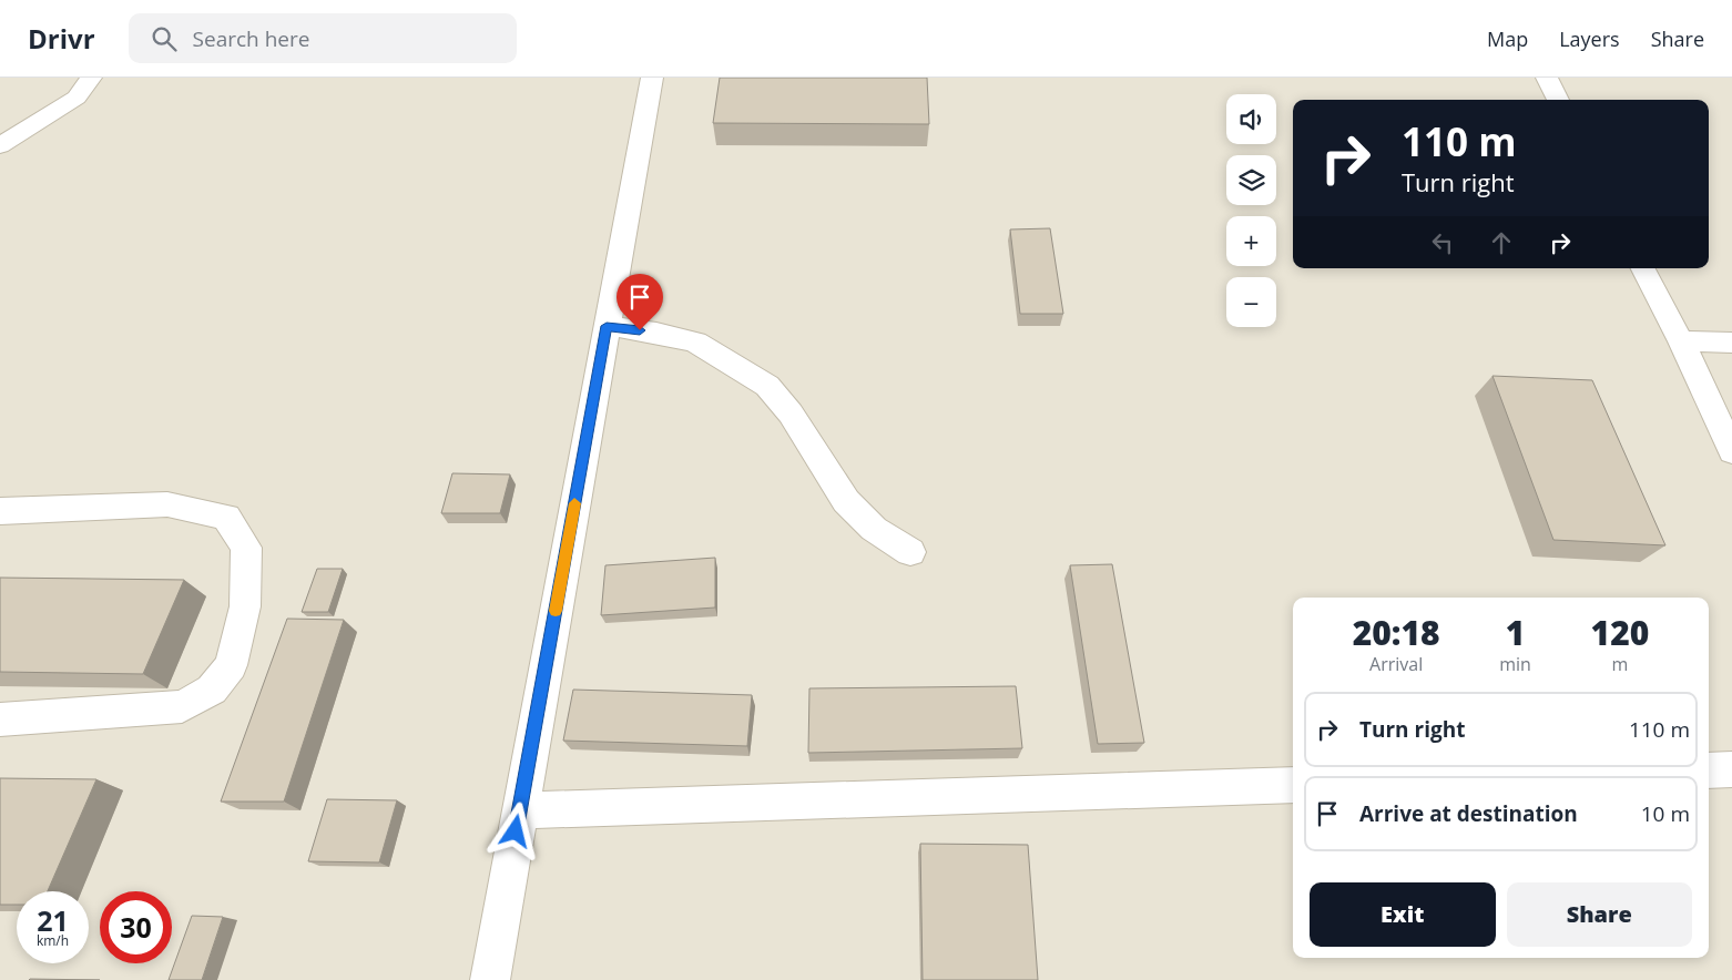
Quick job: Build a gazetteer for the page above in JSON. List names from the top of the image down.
{
  "page": {
    "header": "Drivr",
    "search": "Search here",
    "nav": ["Map", "Layers", "Share"],
    "map_buttons": ["+", "−"],
    "turn": ["110 m", "Turn right"],
    "eta": [
      "20:18",
      "Arrival",
      "1",
      "min",
      "120",
      "m"
    ],
    "list": [
      {
        "name": "Turn right",
        "value": "110 m"
      },
      {
        "name": "Arrive at destination",
        "value": "10 m"
      }
    ],
    "buttons": ["Exit", "Share"],
    "speed": "21 km/h",
    "limit": "30"
  }
}
